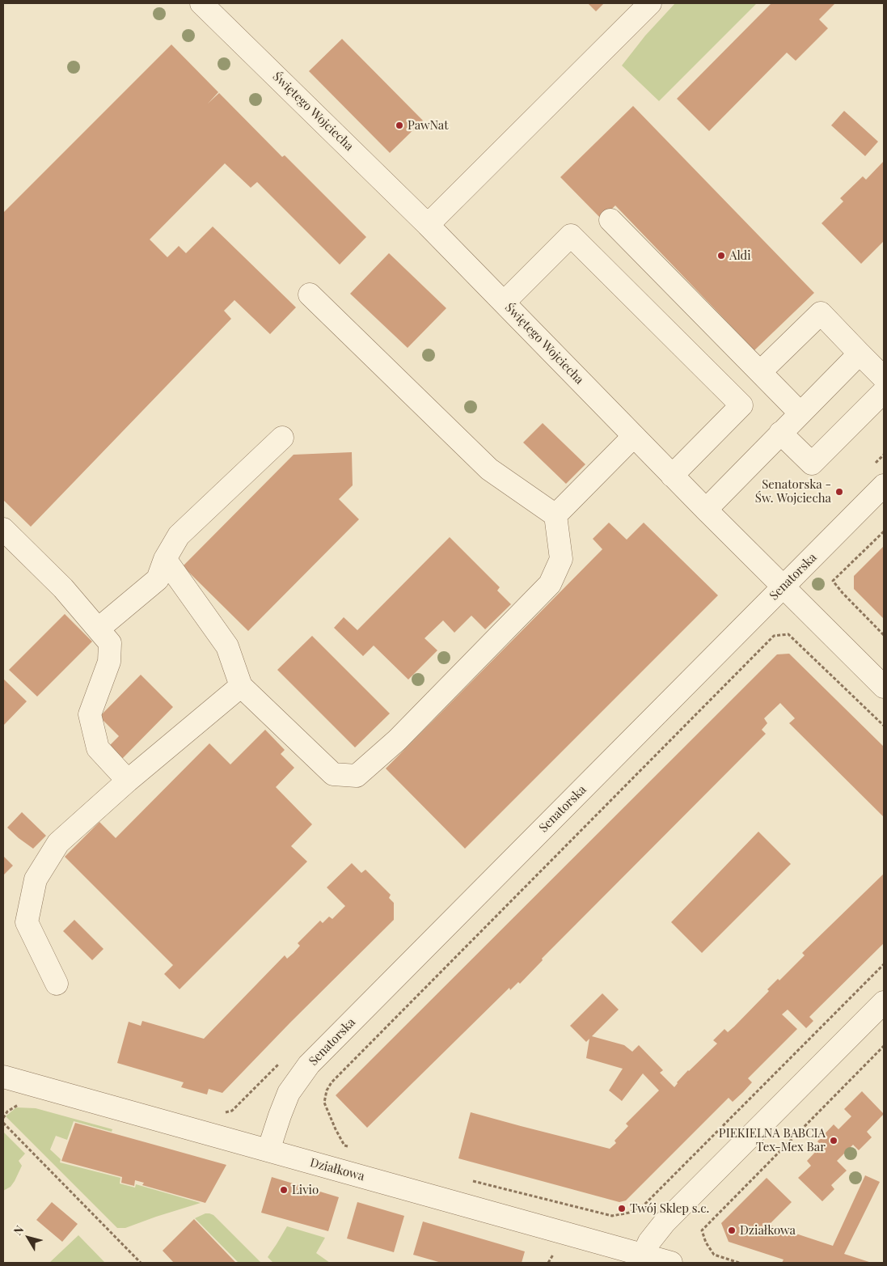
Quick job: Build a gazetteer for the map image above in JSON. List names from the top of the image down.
{
  "streets": {
    "street": ["Świętego Wojciecha", "Senatorska", "Działkowa"]
  },
  "crossings": [
    ["Świętego Wojciecha", "Senatorska"],
    ["Senatorska", "Działkowa"]
  ],
  "places": [
    "PawNat",
    "Aldi",
    "Senatorska - Św. Wojciecha",
    "PIEKIELNA BABCIA Tex-Mex Bar",
    "Livio",
    "Twój Sklep s.c.",
    "Działkowa"
  ],
  "north": "top left"
}
